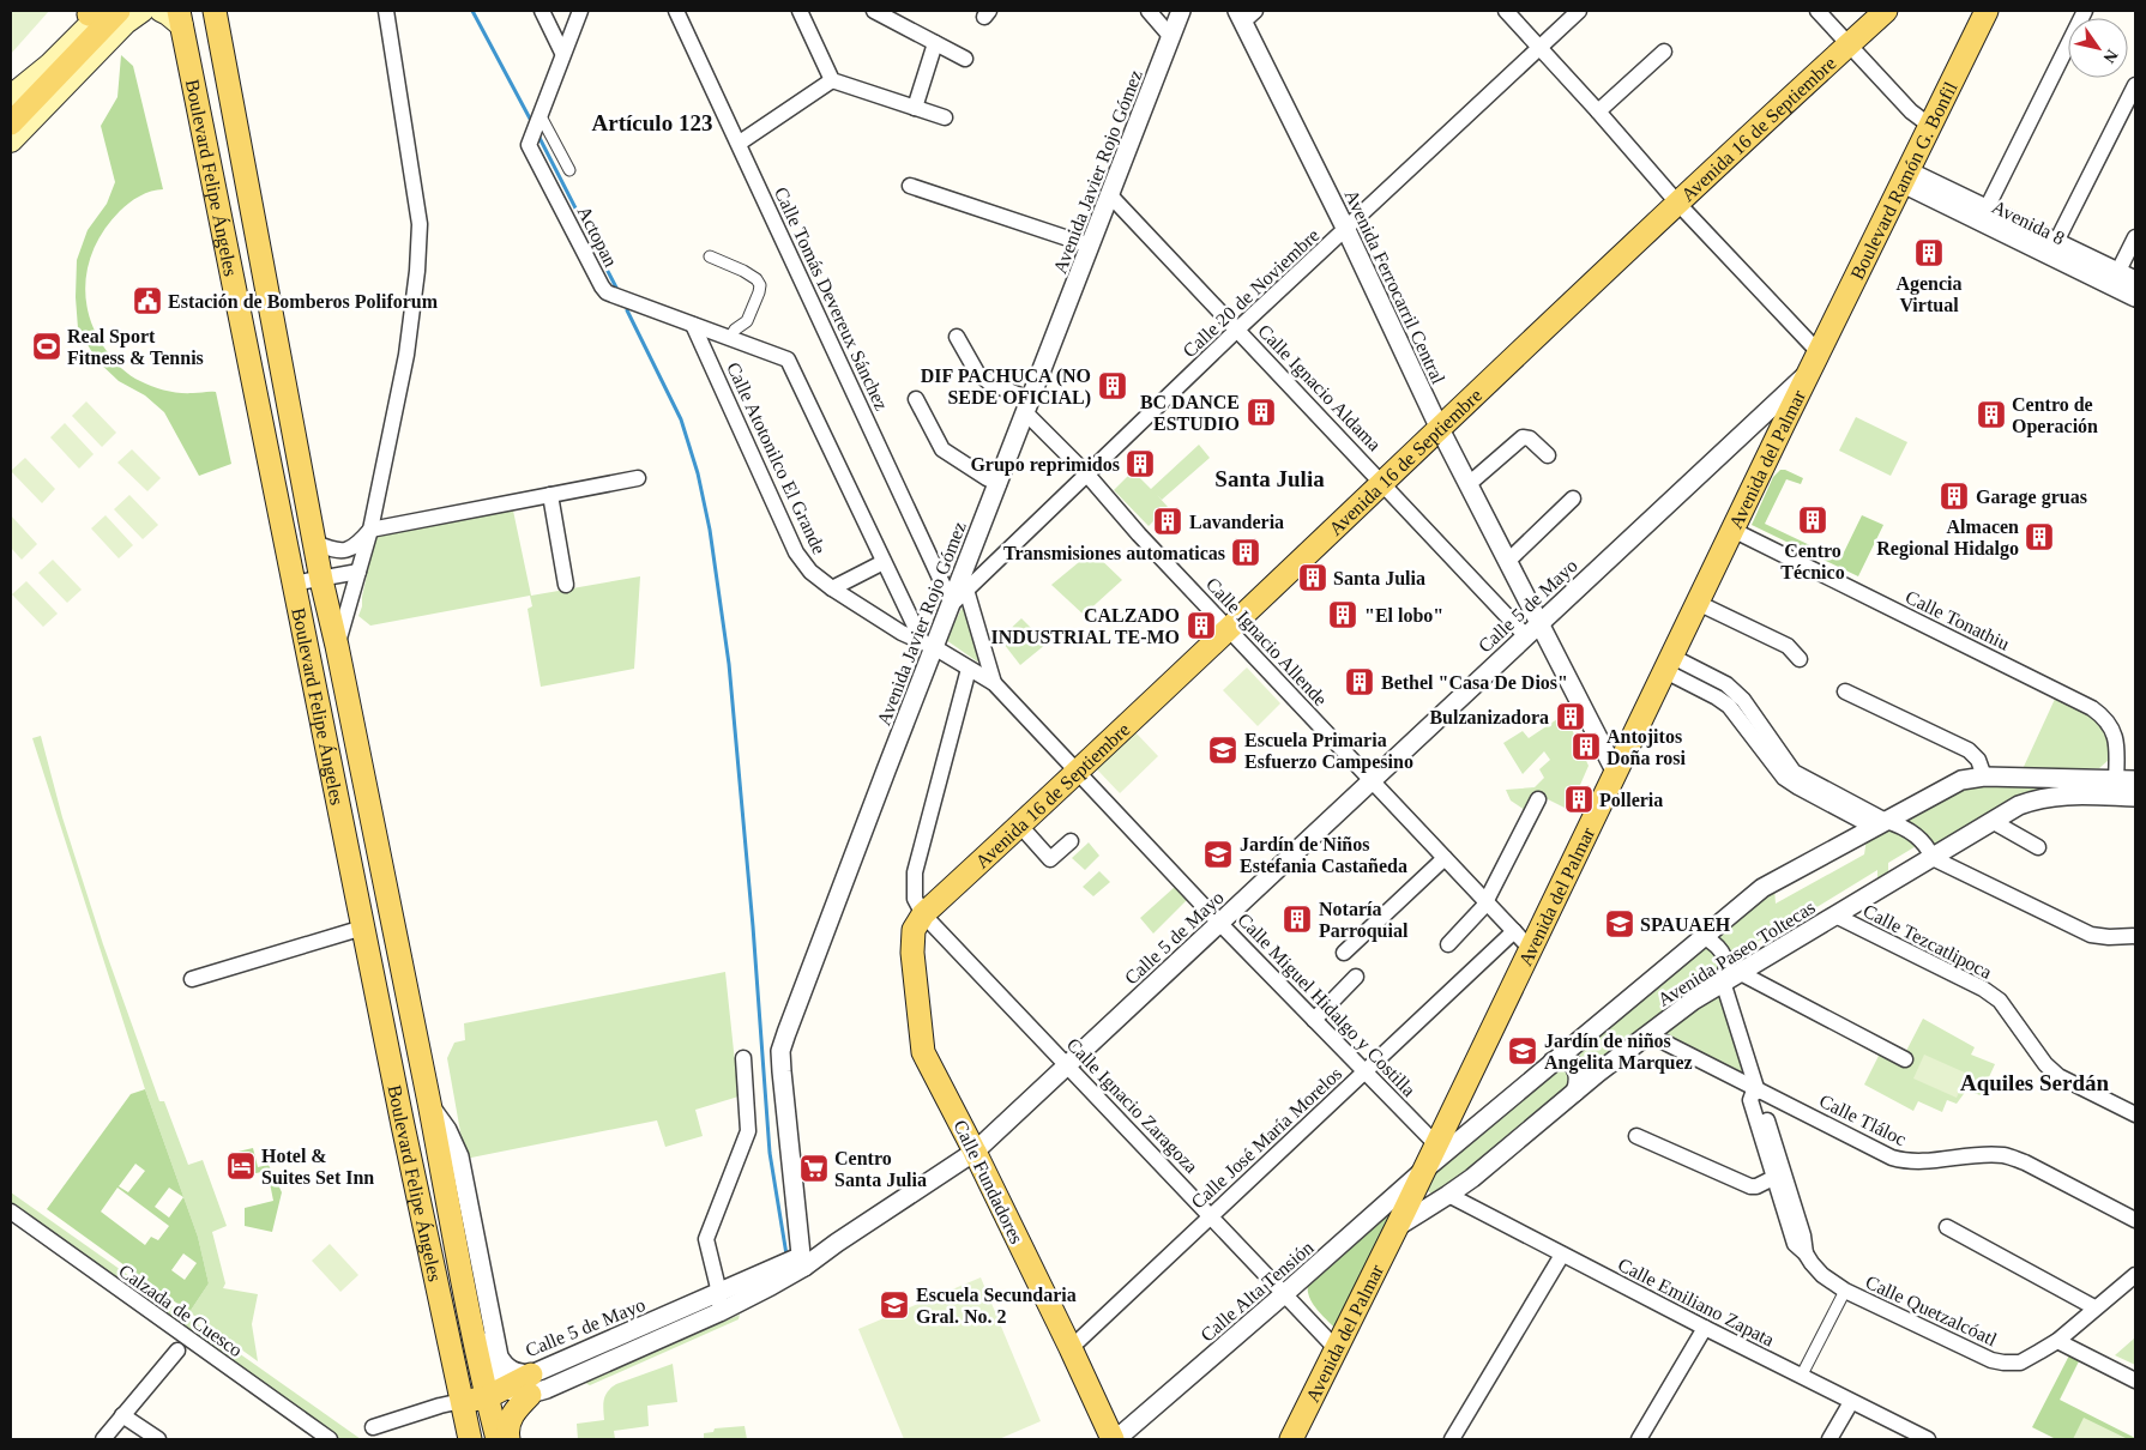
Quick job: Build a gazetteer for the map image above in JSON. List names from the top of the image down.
{
  "streets": {
    "main road": [
      "Avenida 16 de Septiembre",
      "Boulevard Felipe Ángeles",
      "Boulevard Ramón G. Bonfil",
      "Avenida del Palmar",
      "Calle Fundadores"
    ],
    "street": [
      "Avenida Javier Rojo Gómez",
      "Avenida 8",
      "Actopan",
      "Avenida Ferrocarril Central",
      "Calle 20 de Noviembre",
      "Calle Tomás Devereux Sánchez",
      "Calle Ignacio Aldama",
      "Calle Atotonilco El Grande",
      "Calle 5 de Mayo",
      "Calle Tonathiu",
      "Calle Ignacio Allende",
      "Calle Tezcatlipoca",
      "Avenida Paseo Toltecas",
      "Calle Miguel Hidalgo y Costilla",
      "Calle Ignacio Zaragoza",
      "Calle Tláloc",
      "Calle José María Morelos",
      "Calle Alta Tensión",
      "Calle Emiliano Zapata",
      "Calzada de Cuesco",
      "Calle Quetzalcóatl"
    ]
  },
  "crossings": [
    ["Avenida 16 de Septiembre", "Avenida Ferrocarril Central"],
    ["Avenida 16 de Septiembre", "Calle Ignacio Aldama"],
    ["Avenida 16 de Septiembre", "Calle Ignacio Allende"],
    ["Avenida 16 de Septiembre", "Calle Miguel Hidalgo y Costilla"],
    ["Avenida 16 de Septiembre", "Calle Ignacio Zaragoza"],
    ["Avenida 16 de Septiembre", "Calle Fundadores"],
    ["Avenida Javier Rojo Gómez", "Calle 20 de Noviembre"],
    ["Avenida Javier Rojo Gómez", "Calle Tomás Devereux Sánchez"],
    ["Avenida Javier Rojo Gómez", "Calle Ignacio Aldama"],
    ["Avenida Javier Rojo Gómez", "Calle Atotonilco El Grande"],
    ["Avenida Javier Rojo Gómez", "Calle 5 de Mayo"],
    ["Avenida Javier Rojo Gómez", "Calle Ignacio Allende"],
    ["Avenida Javier Rojo Gómez", "Calle Miguel Hidalgo y Costilla"],
    ["Boulevard Felipe Ángeles", "Calle 5 de Mayo"],
    ["Boulevard Ramón G. Bonfil", "Avenida 8"],
    ["Boulevard Ramón G. Bonfil", "Avenida del Palmar"],
    ["Boulevard Ramón G. Bonfil", "Calle 5 de Mayo"],
    ["Actopan", "Calle Atotonilco El Grande"],
    ["Avenida Ferrocarril Central", "Calle 20 de Noviembre"],
    ["Avenida Ferrocarril Central", "Avenida del Palmar"],
    ["Avenida Ferrocarril Central", "Calle 5 de Mayo"],
    ["Calle 20 de Noviembre", "Calle Tomás Devereux Sánchez"],
    ["Calle 20 de Noviembre", "Calle Ignacio Aldama"],
    ["Calle 20 de Noviembre", "Calle Ignacio Allende"],
    ["Calle 20 de Noviembre", "Calle Miguel Hidalgo y Costilla"],
    ["Calle Ignacio Aldama", "Calle 5 de Mayo"],
    ["Calle Atotonilco El Grande", "Calle Miguel Hidalgo y Costilla"],
    ["Avenida del Palmar", "Calle 5 de Mayo"],
    ["Avenida del Palmar", "Calle Tonathiu"],
    ["Avenida del Palmar", "Calle Ignacio Allende"],
    ["Avenida del Palmar", "Avenida Paseo Toltecas"],
    ["Avenida del Palmar", "Calle Miguel Hidalgo y Costilla"],
    ["Avenida del Palmar", "Calle Ignacio Zaragoza"],
    ["Avenida del Palmar", "Calle Alta Tensión"],
    ["Calle 5 de Mayo", "Calle Ignacio Allende"],
    ["Calle 5 de Mayo", "Calle Miguel Hidalgo y Costilla"],
    ["Calle 5 de Mayo", "Calle Ignacio Zaragoza"],
    ["Calle 5 de Mayo", "Calle Fundadores"],
    ["Calle Tonathiu", "Avenida Paseo Toltecas"],
    ["Calle Ignacio Allende", "Calle José María Morelos"],
    ["Calle Tezcatlipoca", "Avenida Paseo Toltecas"],
    ["Avenida Paseo Toltecas", "Calle Tláloc"],
    ["Avenida Paseo Toltecas", "Calle Alta Tensión"],
    ["Avenida Paseo Toltecas", "Calle Emiliano Zapata"],
    ["Avenida Paseo Toltecas", "Calle Quetzalcóatl"],
    ["Calle Miguel Hidalgo y Costilla", "Calle José María Morelos"],
    ["Calle Ignacio Zaragoza", "Calle José María Morelos"],
    ["Calle Ignacio Zaragoza", "Calle Fundadores"],
    ["Calle Ignacio Zaragoza", "Calle Alta Tensión"],
    ["Calle Tláloc", "Calle Quetzalcóatl"],
    ["Calle José María Morelos", "Calle Fundadores"],
    ["Calle Fundadores", "Calle Alta Tensión"]
  ],
  "districts": ["Artículo 123", "Santa Julia", "Aquiles Serdán"],
  "places": {
    "building": [
      "Agencia Virtual",
      "DIF PACHUCA (NO SEDE OFICIAL)",
      "BC DANCE ESTUDIO",
      "Centro de Operación",
      "Grupo reprimidos",
      "Garage gruas",
      "Centro Técnico",
      "Lavanderia",
      "Almacen Regional Hidalgo",
      "Transmisiones automaticas",
      "Santa Julia",
      "\"El lobo\"",
      "CALZADO INDUSTRIAL TE-MO",
      "Bethel \"Casa De Dios\"",
      "Bulzanizadora",
      "Antojitos Doña rosi",
      "Polleria",
      "Notaría Parroquial"
    ],
    "public building": ["Estación de Bomberos Poliforum"],
    "sports": ["Real Sport Fitness & Tennis"],
    "school or university": [
      "Escuela Primaria Esfuerzo Campesino",
      "Jardín de Niños Estefania Castañeda",
      "SPAUAEH",
      "Jardín de niños Angelita Marquez",
      "Escuela Secundaria Gral. No. 2"
    ],
    "hotel": ["Hotel & Suites Set Inn"],
    "supermarket": ["Centro Santa Julia"]
  },
  "north": "bottom right"
}
